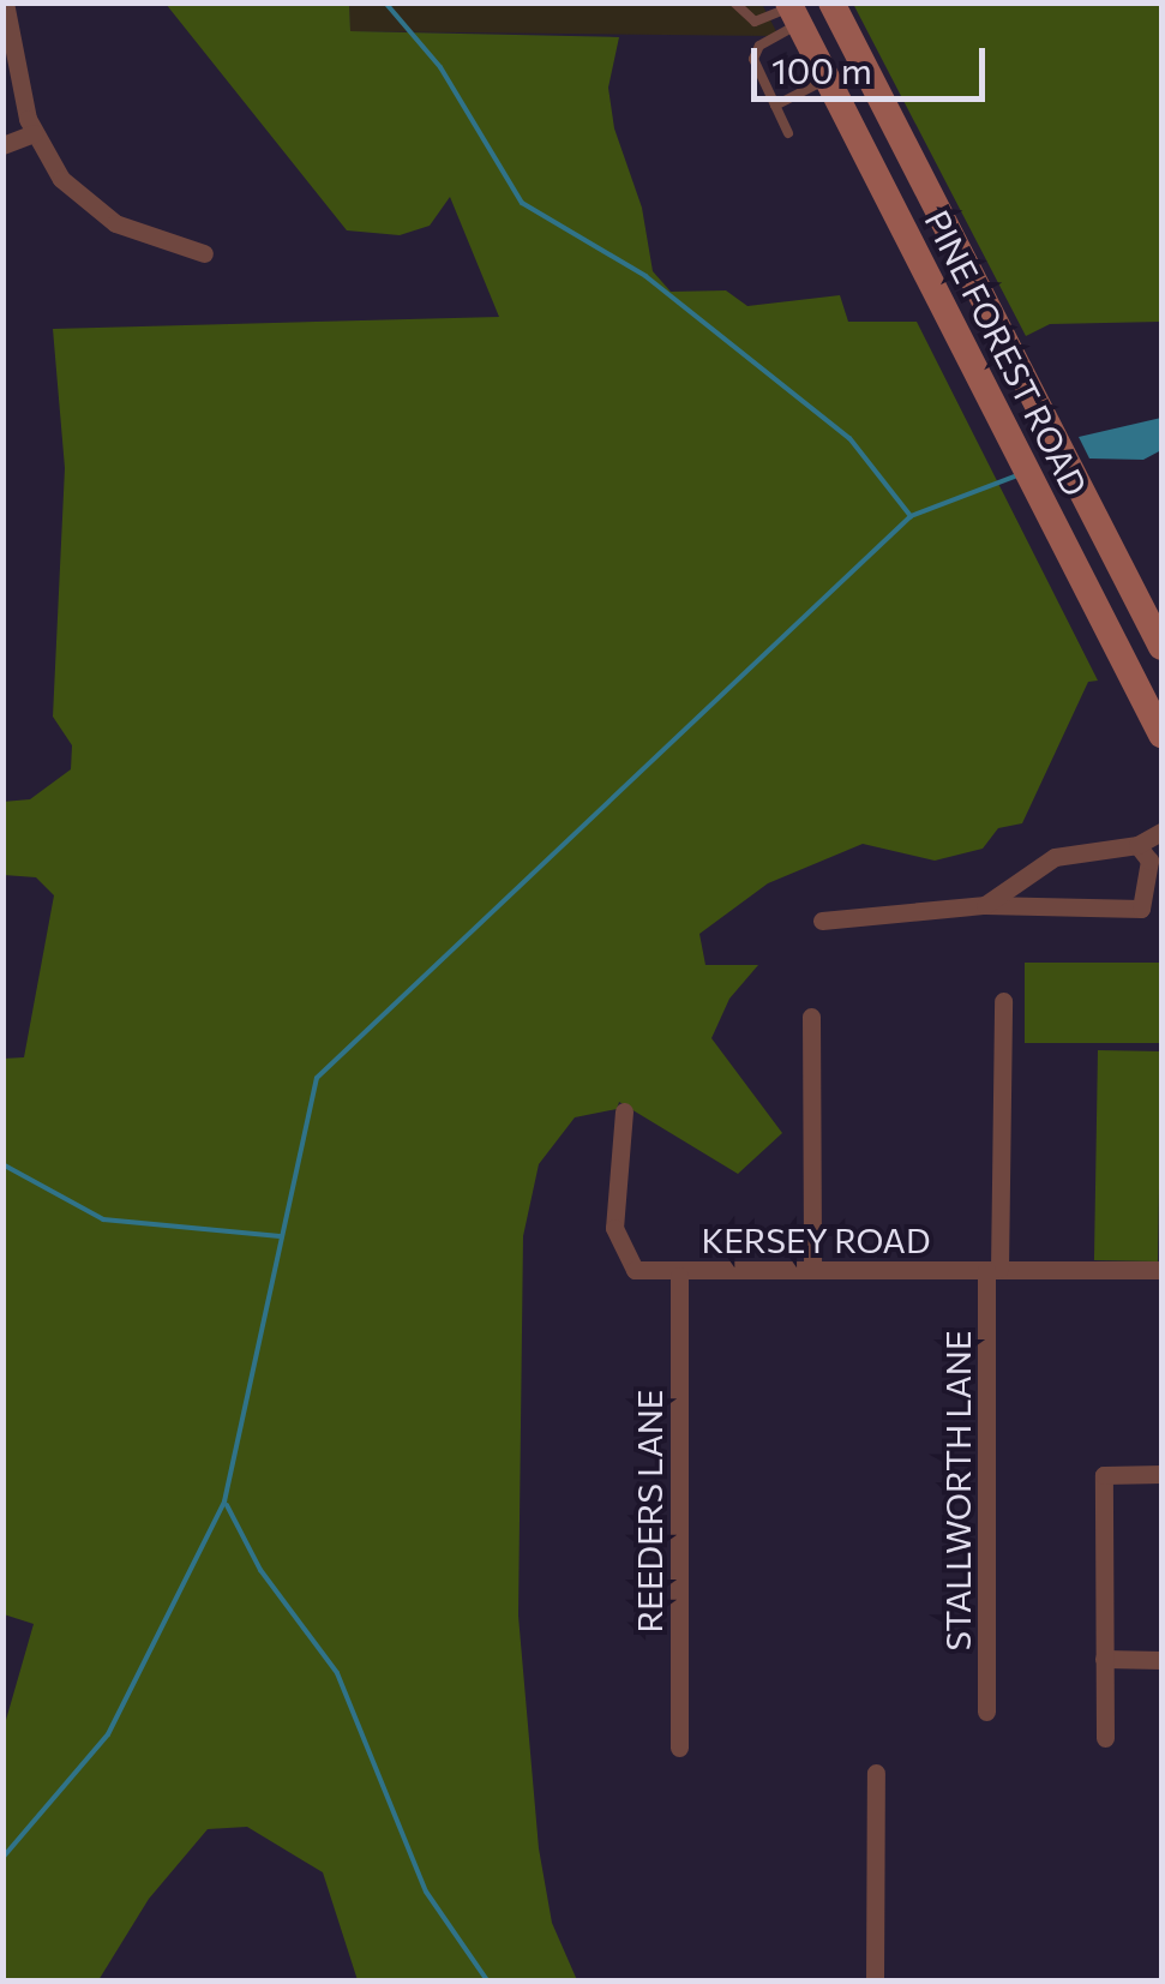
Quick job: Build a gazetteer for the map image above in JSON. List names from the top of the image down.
{
  "streets": {
    "main road": ["PINE FOREST ROAD"],
    "street": ["KERSEY ROAD", "STALLWORTH LANE", "REEDERS LANE"]
  },
  "crossings": [
    ["KERSEY ROAD", "STALLWORTH LANE"],
    ["KERSEY ROAD", "REEDERS LANE"]
  ],
  "scale_bar": "100 m"
}
